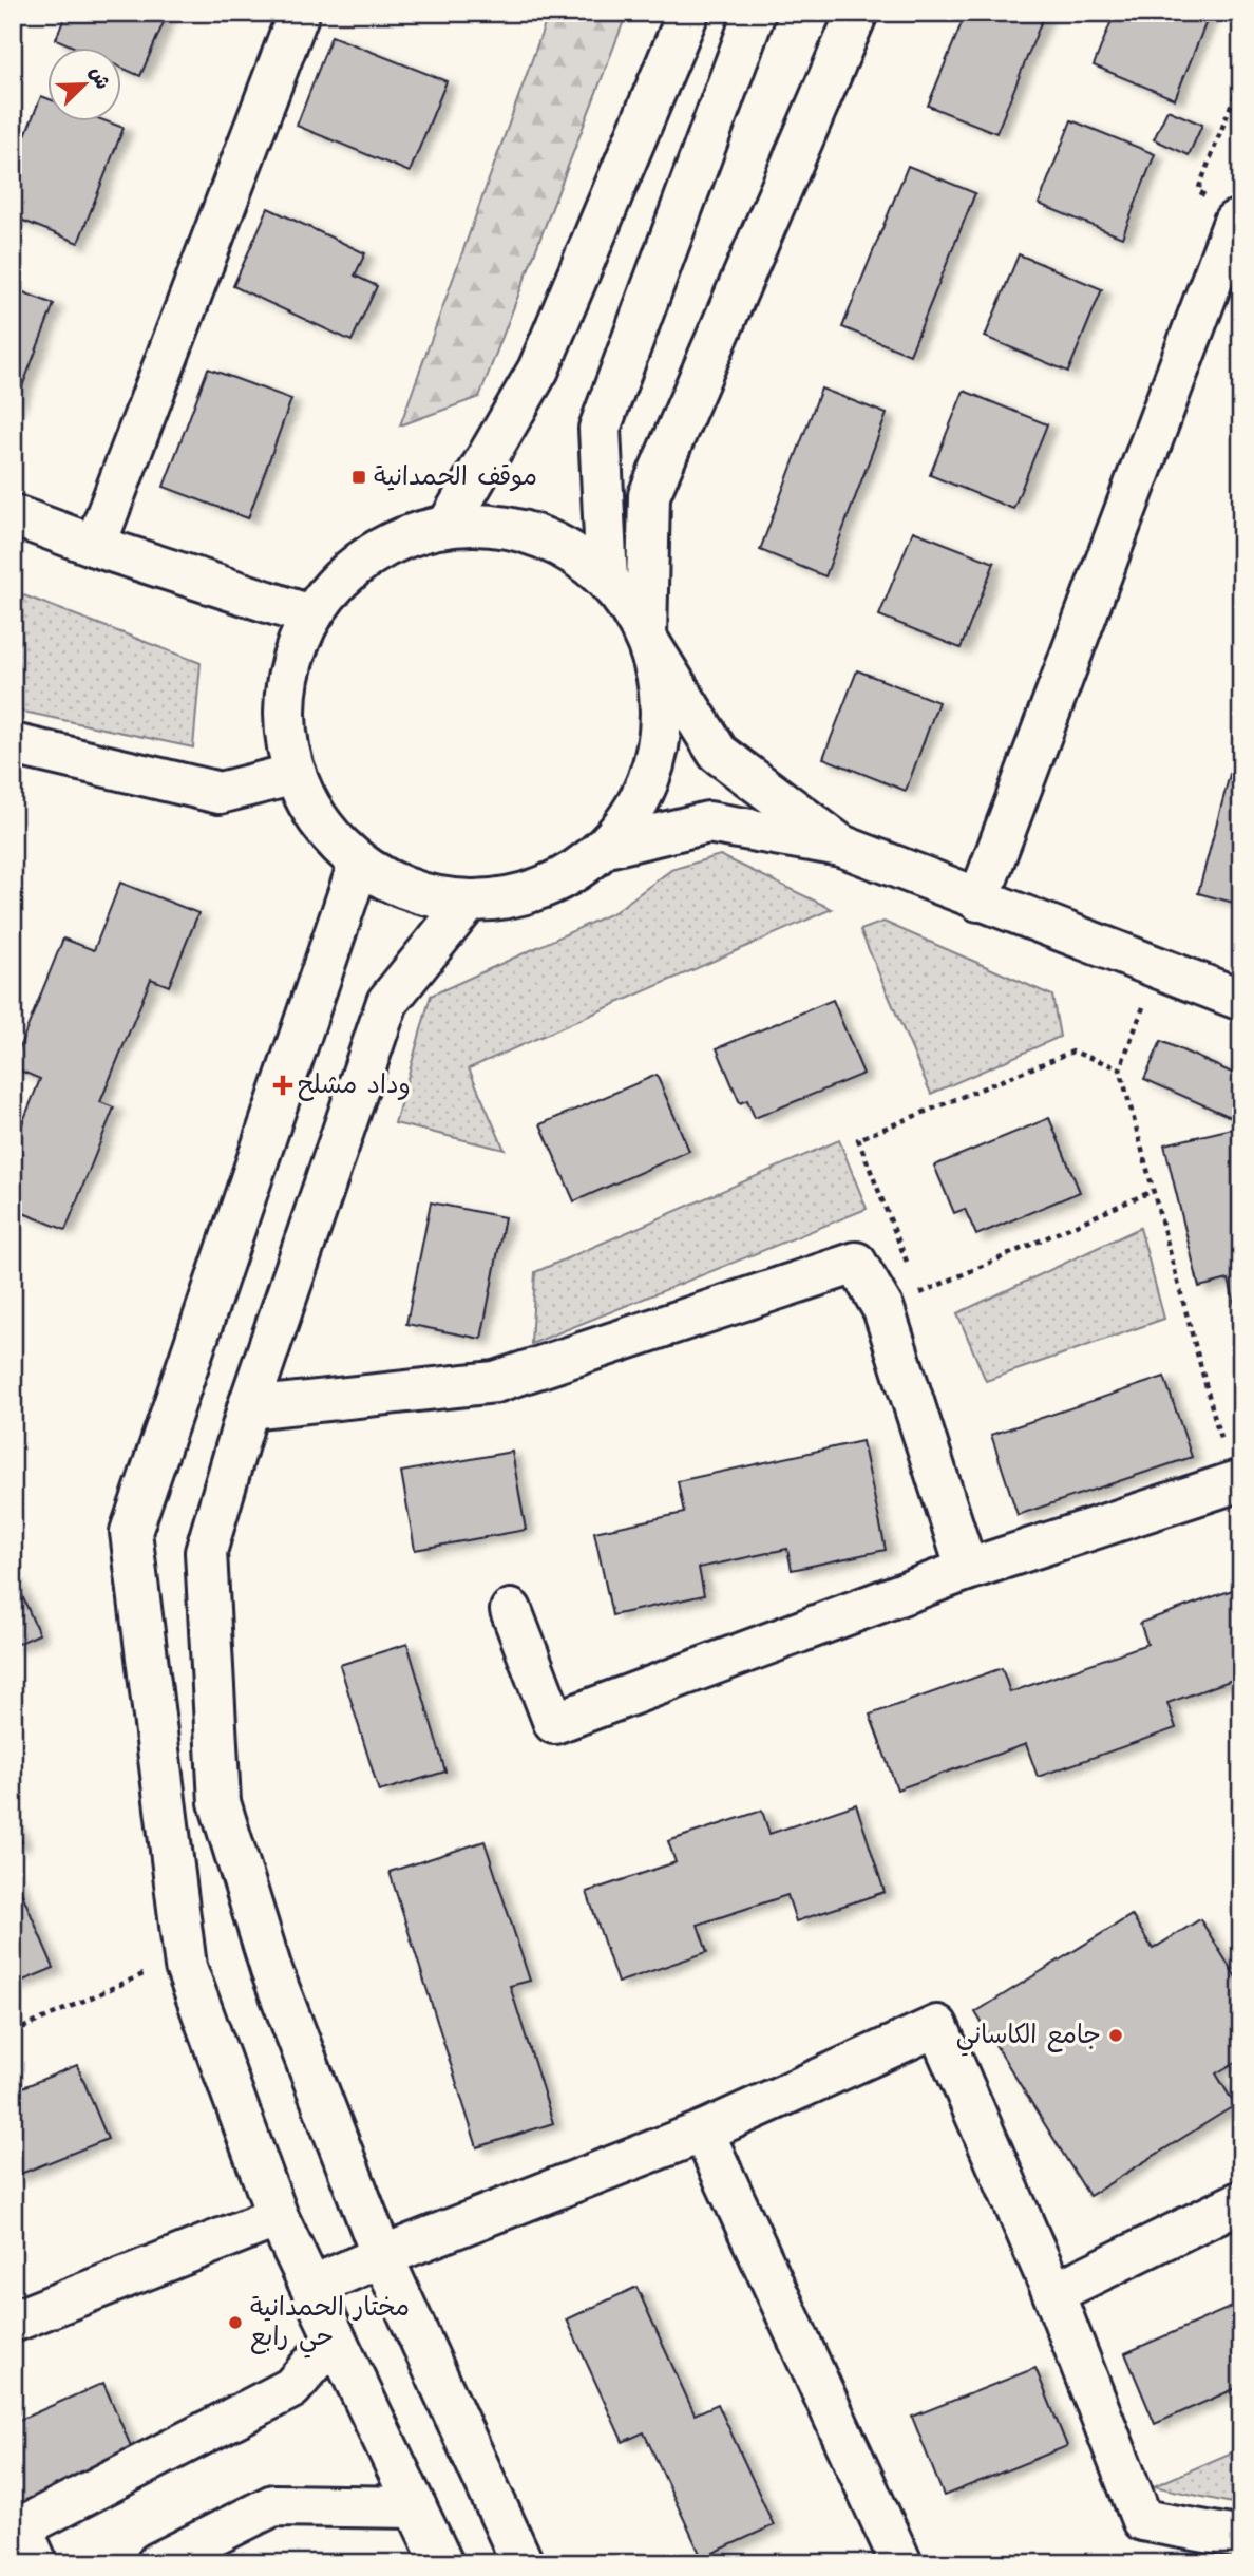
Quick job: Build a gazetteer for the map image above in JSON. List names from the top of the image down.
{
  "places": {
    "transit": ["موقف الحمدانية"],
    "health": ["وداد مشلح"],
    "other": ["جامع الكاساني", "مختار الحمدانية حي رابع"]
  },
  "north": "top right"
}
